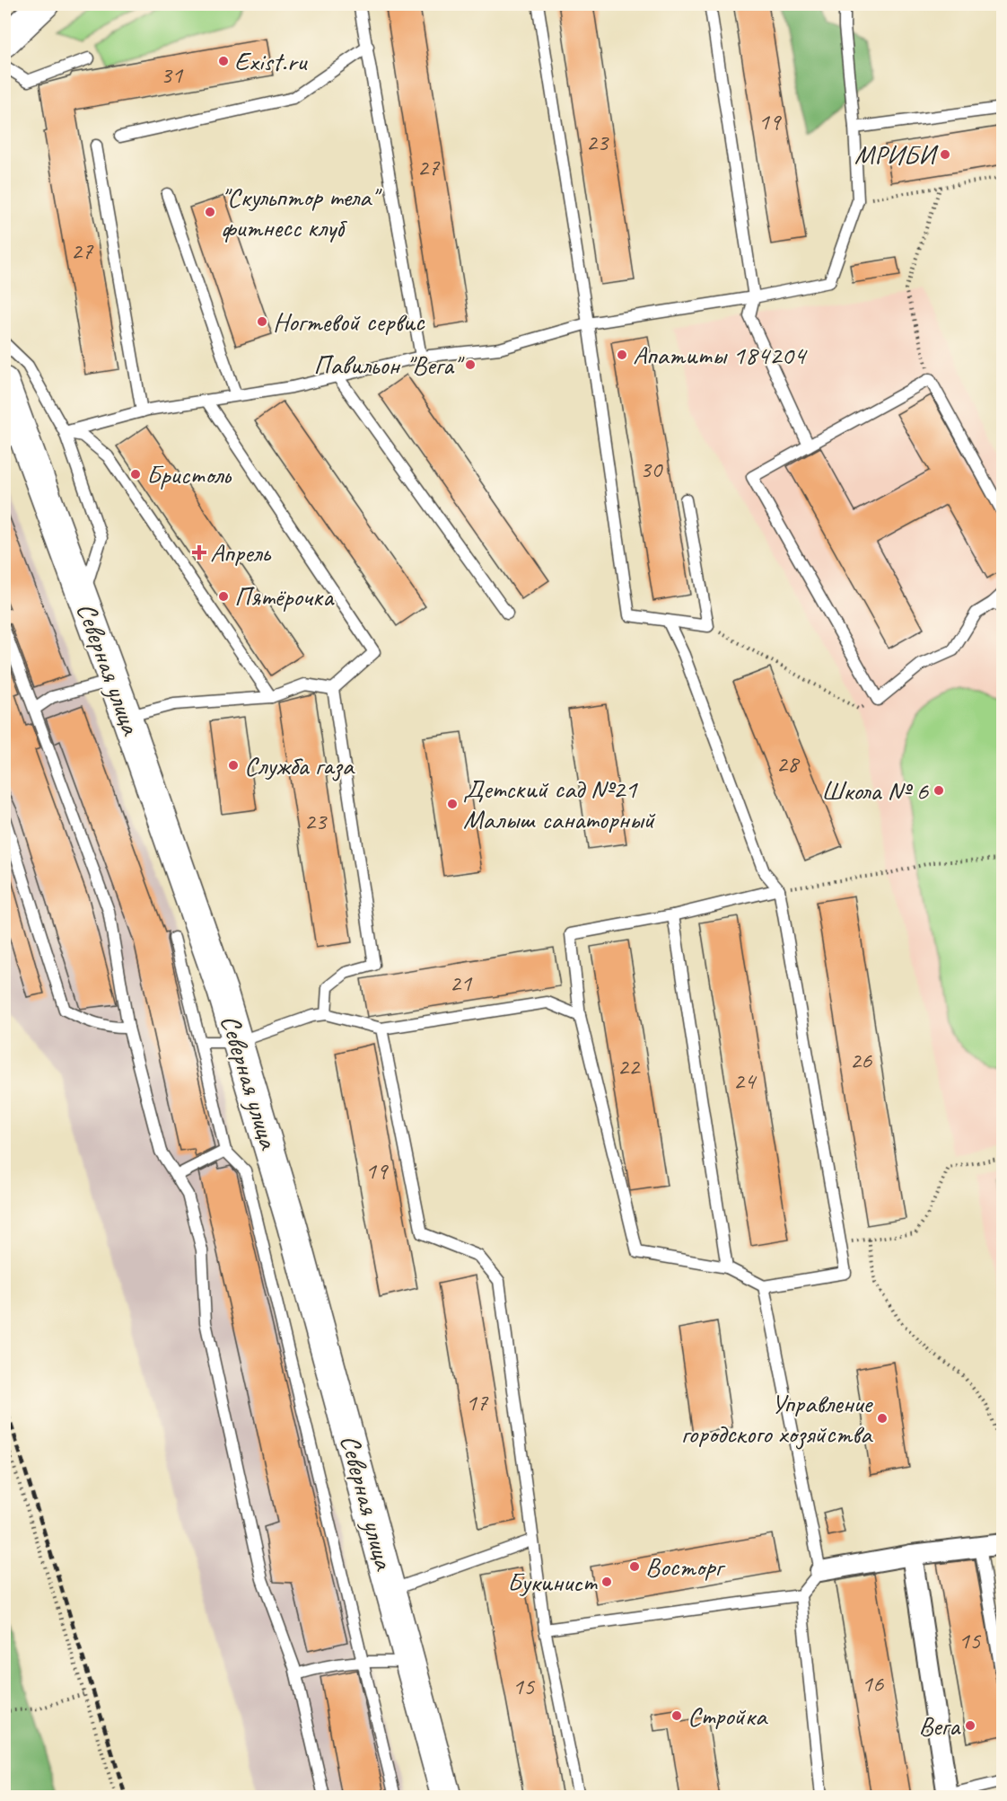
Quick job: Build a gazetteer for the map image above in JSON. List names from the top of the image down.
{
  "streets": {
    "main road": ["Северная улица"]
  },
  "places": {
    "other": [
      "Exist.ru",
      "МРИБИ",
      "\"Скульптор тела\" фитнесс клуб",
      "Ногтевой сервис",
      "Апатиты 184204",
      "Павильон \"Вега\"",
      "Бристоль",
      "Пятёрочка",
      "Служба газа",
      "Школа № 6",
      "Детский сад №21 Малыш санаторный",
      "Управление городского хозяйства",
      "Восторг",
      "Букинист",
      "Стройка",
      "Вега"
    ],
    "health": ["Апрель"]
  },
  "house_numbers": [
    "31",
    "19",
    "23",
    "27",
    "27",
    "30",
    "28",
    "23",
    "21",
    "26",
    "22",
    "24",
    "19",
    "17",
    "15",
    "16",
    "15"
  ]
}
